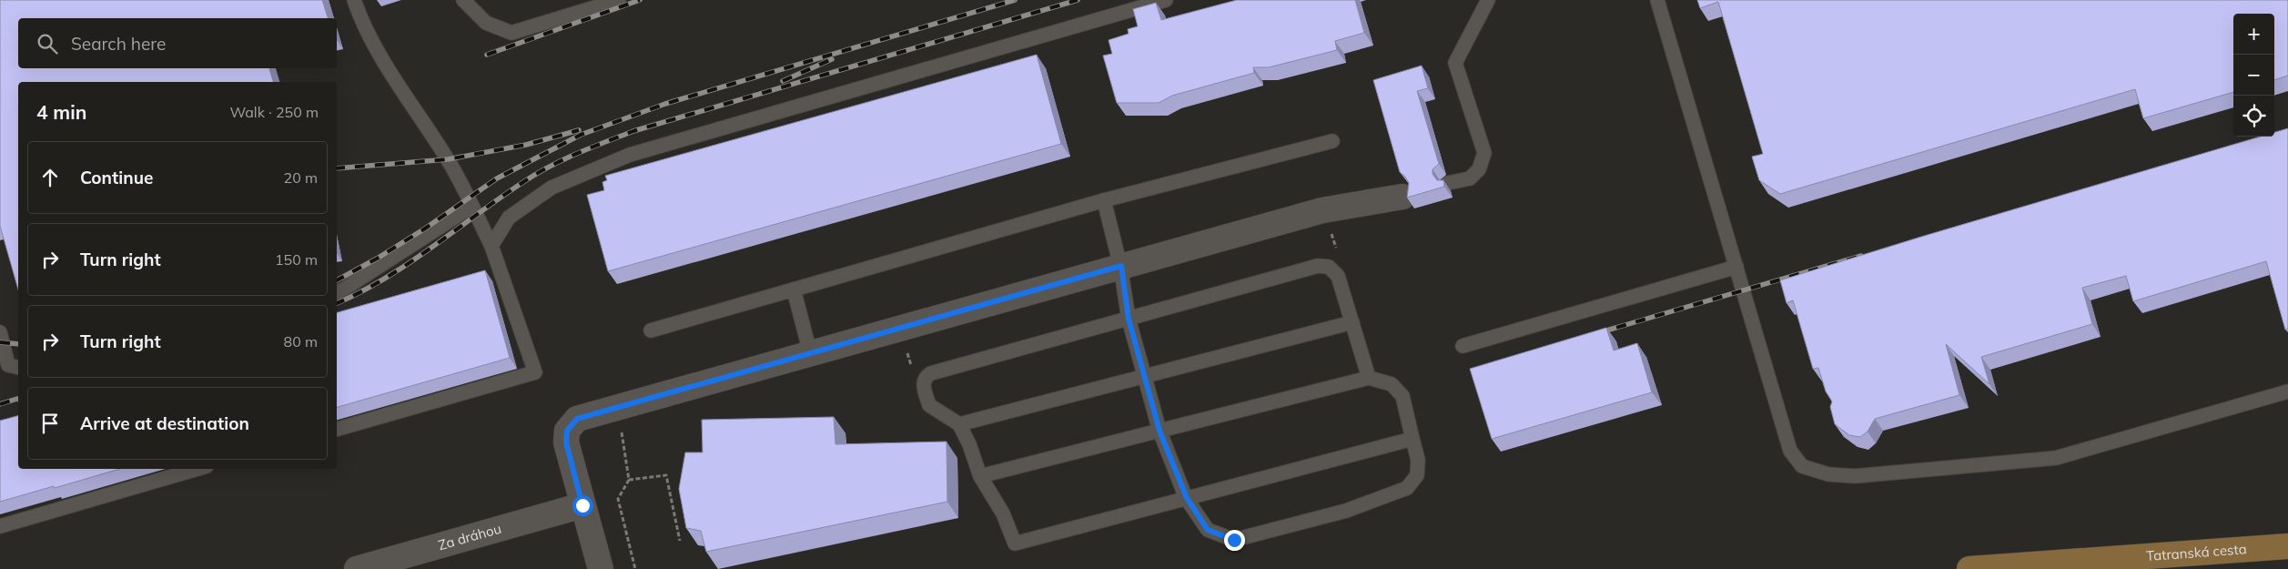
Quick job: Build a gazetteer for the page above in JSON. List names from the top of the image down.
{
  "streets": {
    "main road": ["Tatranská cesta"],
    "street": ["Za dráhou"]
  },
  "page": {
    "map_buttons": ["+", "−"],
    "search": "Search here",
    "heading": ["4 min", "Walk · 250 m"],
    "list": [
      ["Continue", "20 m"],
      ["Turn right", "150 m"],
      ["Turn right", "80 m"],
      "Arrive at destination"
    ]
  }
}
